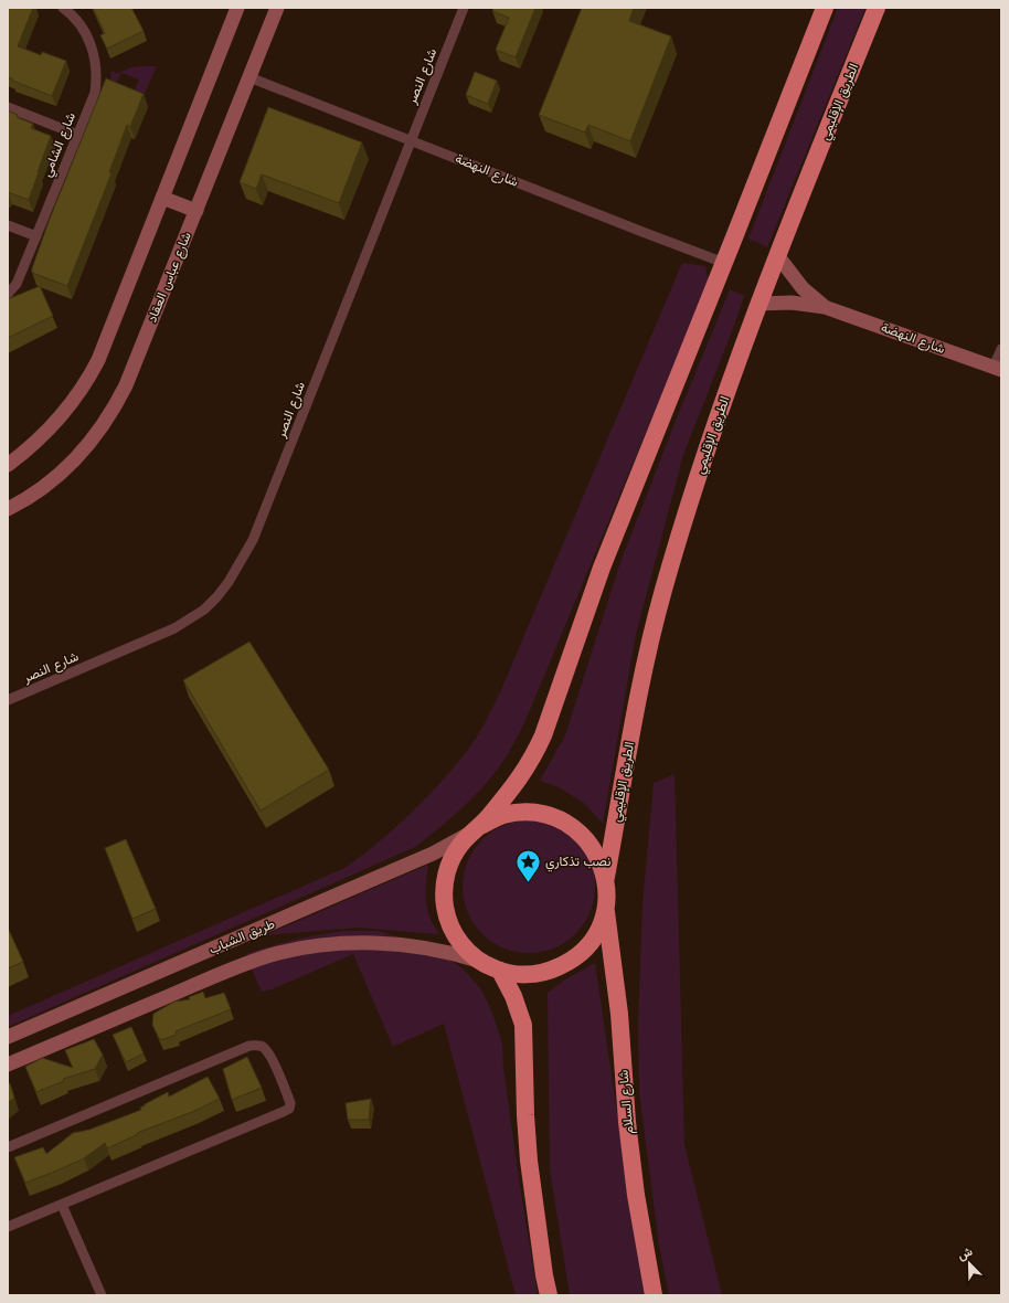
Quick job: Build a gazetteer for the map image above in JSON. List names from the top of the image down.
{
  "streets": {
    "highway": ["الطريق الإقليمي", "شارع السلام"],
    "street": [
      "شارع النصر",
      "شارع الشامي",
      "شارع النهضة",
      "شارع عباس العقاد",
      "طريق الشباب"
    ]
  },
  "crossings": [
    ["شارع النصر", "شارع النهضة"],
    ["الطريق الإقليمي", "شارع النهضة"],
    ["شارع النهضة", "شارع عباس العقاد"]
  ],
  "places": {
    "place": ["نصب تذكاري"]
  },
  "north": "top left"
}
